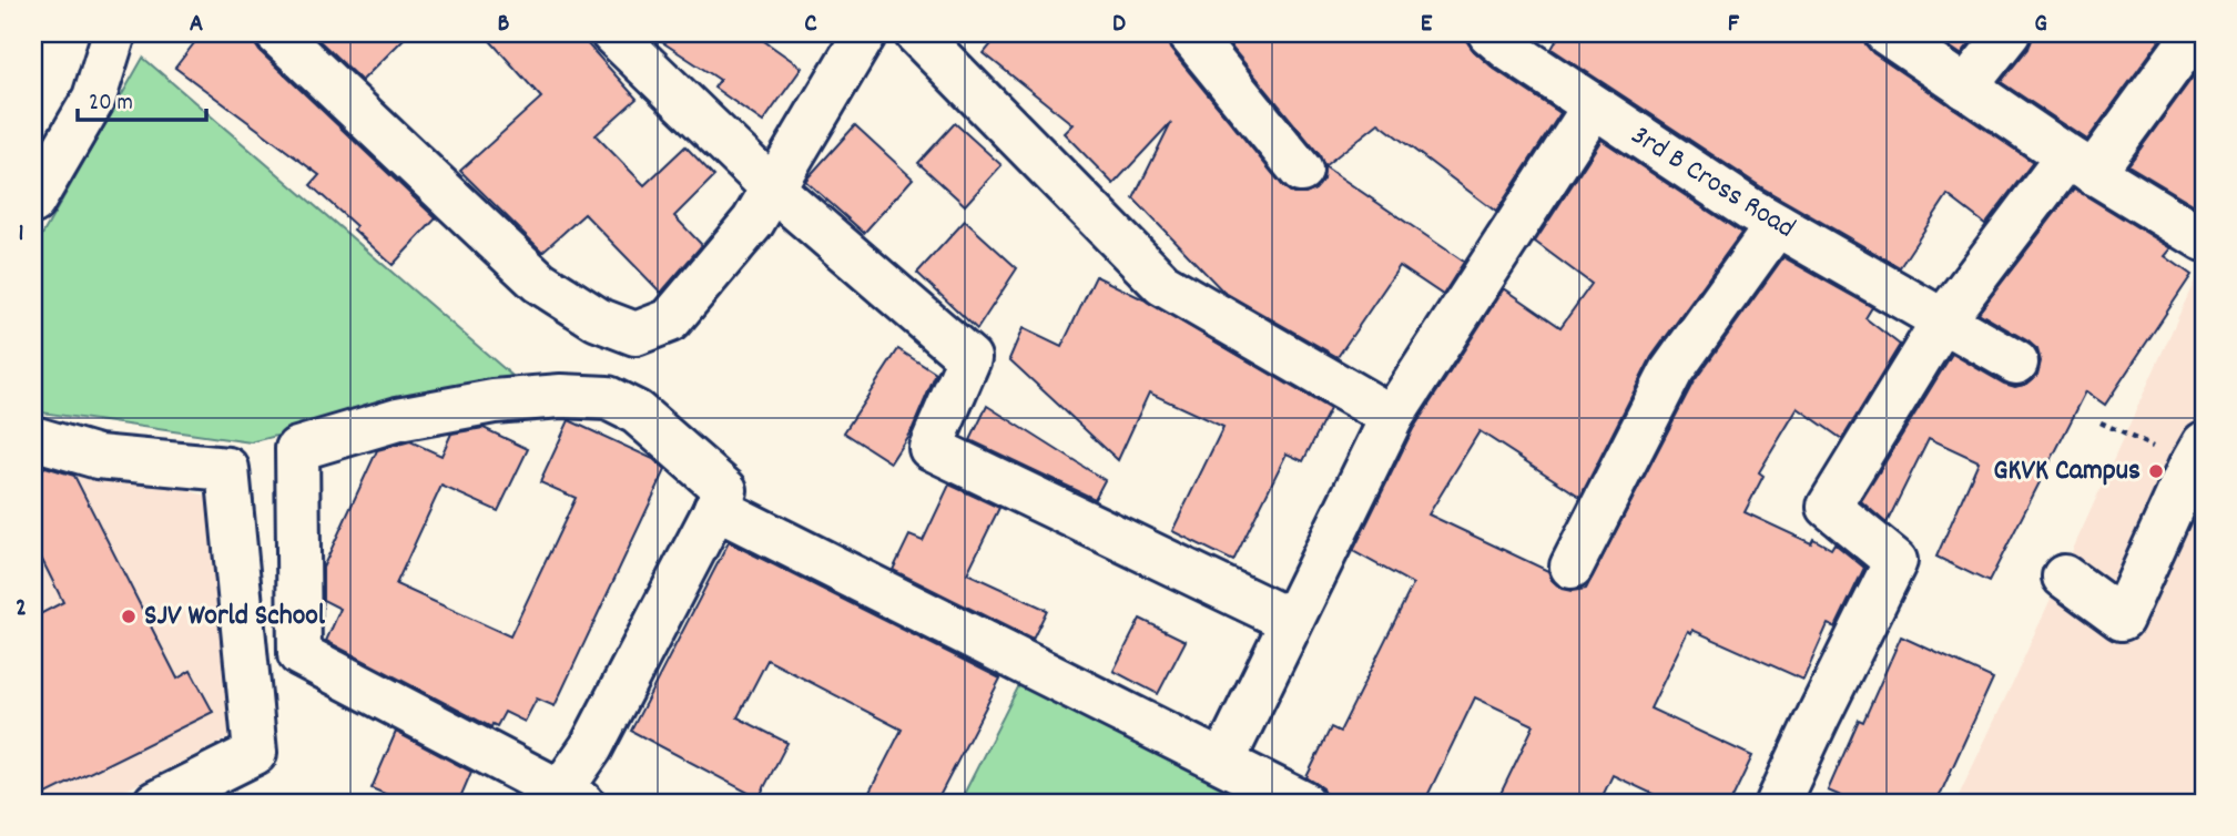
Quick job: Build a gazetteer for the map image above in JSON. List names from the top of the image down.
{
  "streets": {
    "street": ["3rd B Cross Road"]
  },
  "places": ["GKVK Campus", "SJV World School"],
  "scale_bar": "20 m",
  "grid": {
    "columns": [
      "A",
      "B",
      "C",
      "D",
      "E",
      "F",
      "G"
    ],
    "rows": ["1", "2"]
  }
}
